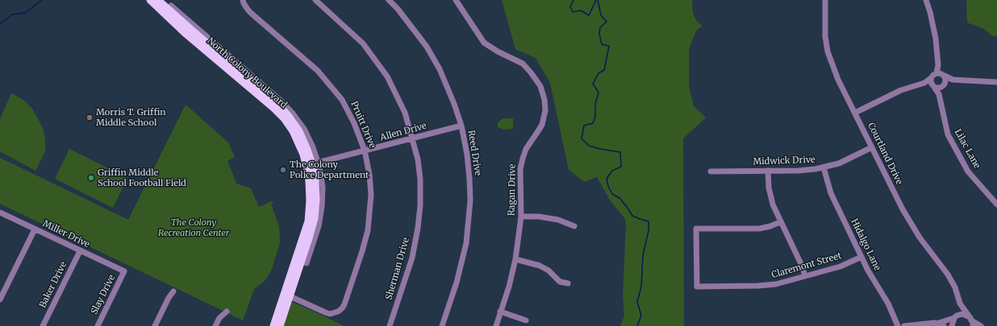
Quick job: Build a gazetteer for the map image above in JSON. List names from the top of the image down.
{
  "streets": {
    "main road": ["North Colony Boulevard"],
    "street": [
      "Pruitt Drive",
      "Allen Drive",
      "Lilac Lane",
      "Reed Drive",
      "Courtland Drive",
      "Midwick Drive",
      "Ragan Drive",
      "Miller Drive",
      "Hidalgo Lane",
      "Claremont Street",
      "Sherman Drive",
      "Baker Drive",
      "Slay Drive"
    ]
  },
  "crossings": [
    ["North Colony Boulevard", "Pruitt Drive"],
    ["North Colony Boulevard", "Allen Drive"],
    ["Pruitt Drive", "Allen Drive"],
    ["Allen Drive", "Reed Drive"],
    ["Allen Drive", "Sherman Drive"],
    ["Courtland Drive", "Midwick Drive"],
    ["Midwick Drive", "Hidalgo Lane"],
    ["Miller Drive", "Baker Drive"],
    ["Miller Drive", "Slay Drive"],
    ["Hidalgo Lane", "Claremont Street"]
  ],
  "parks": ["The Colony Recreation Center"],
  "places": ["Morris T. Griffin Middle School", "The Colony Police Department", "Griffin Middle School Football Field"]
}
